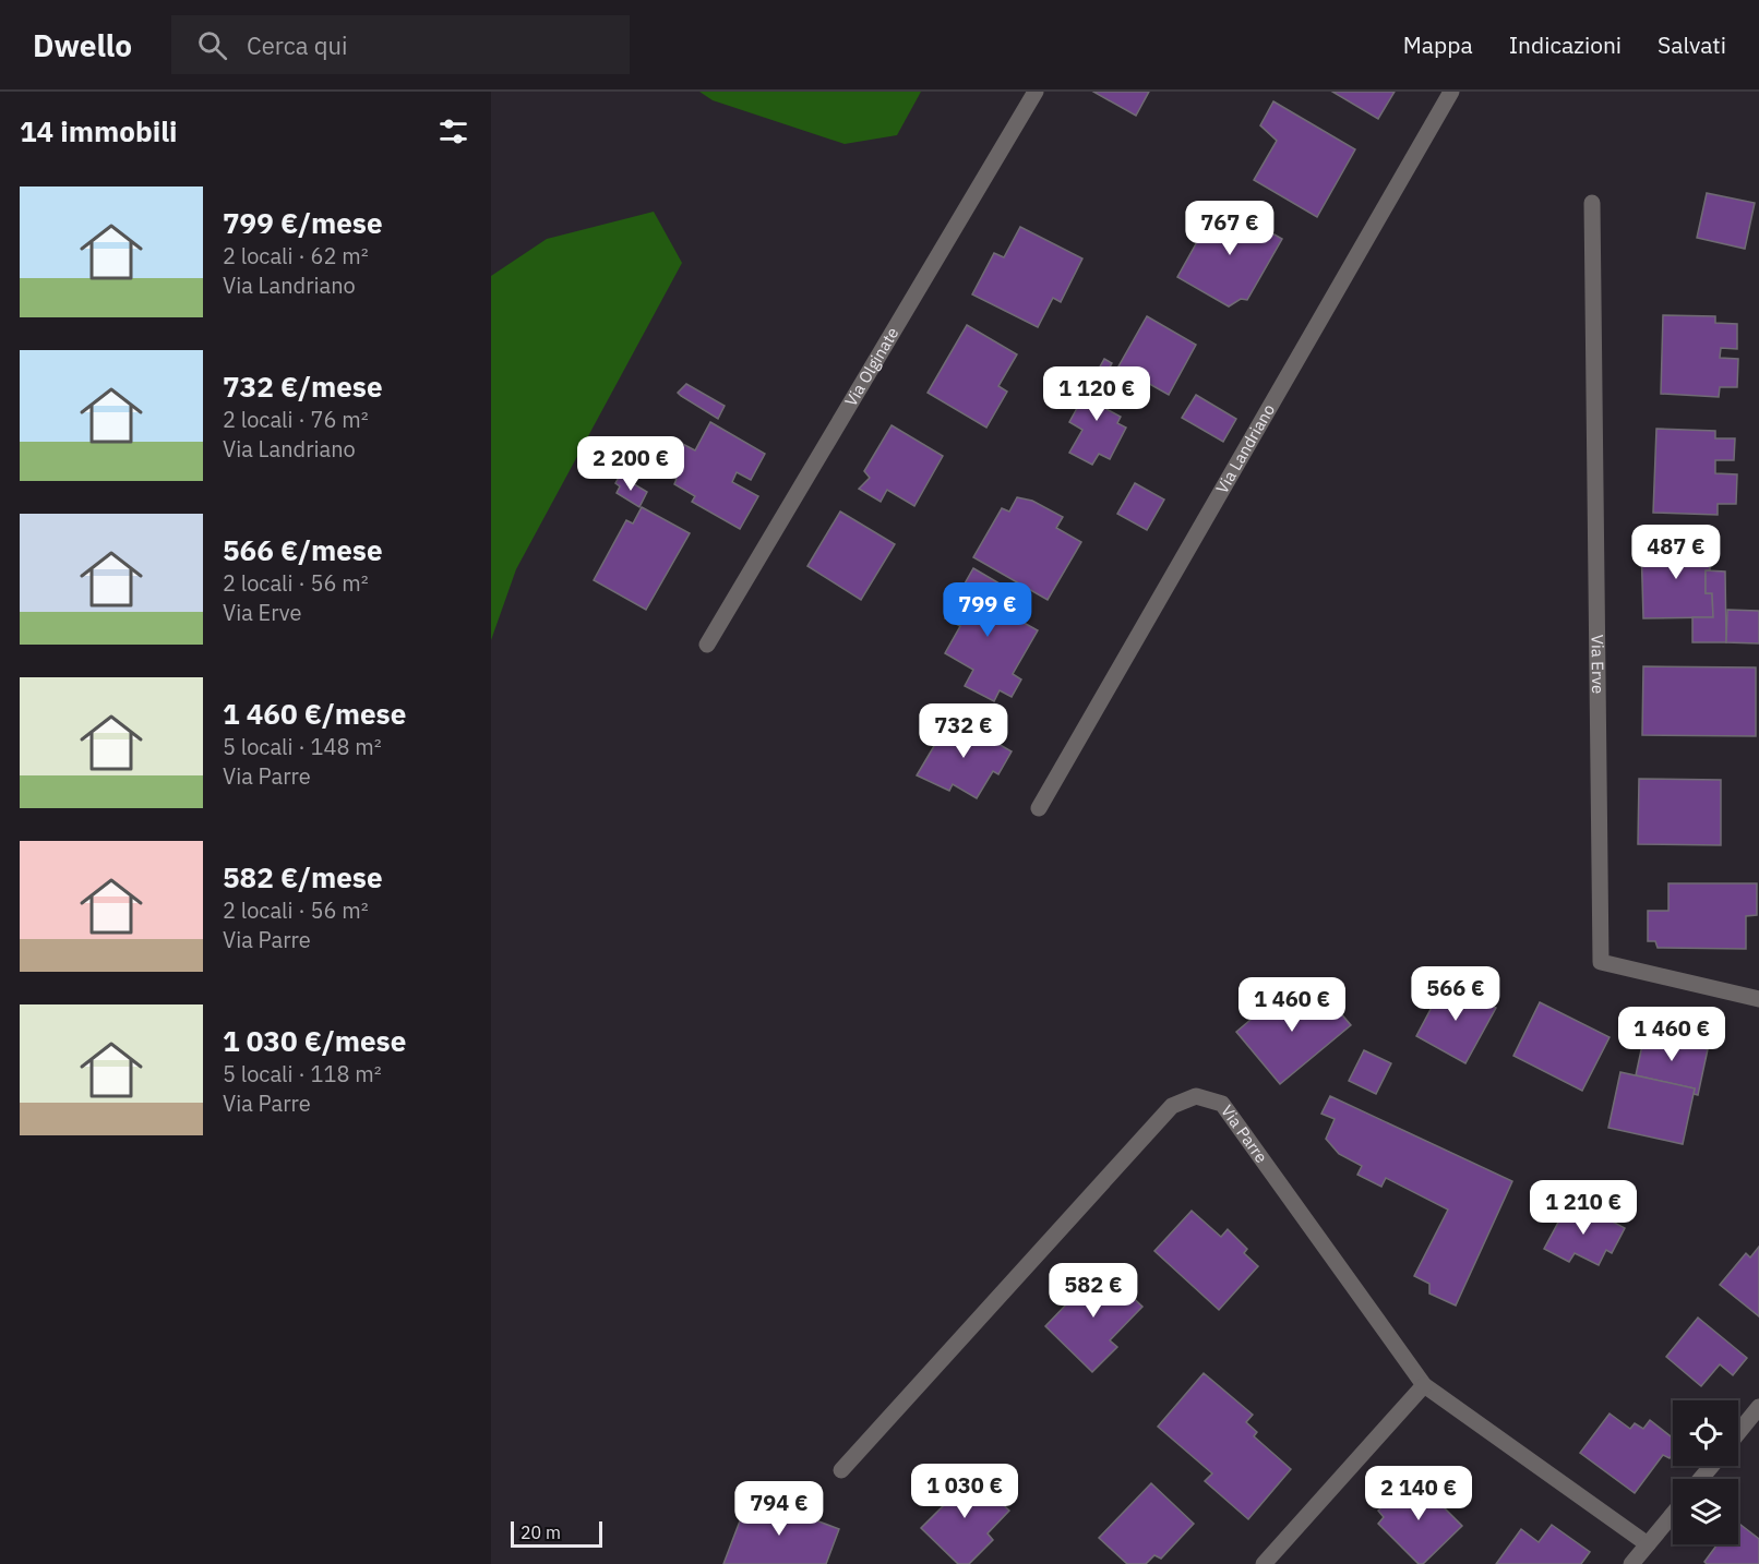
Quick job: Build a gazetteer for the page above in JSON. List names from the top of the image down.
{
  "streets": {
    "street": [
      "Via Olginate",
      "Via Landriano",
      "Via Erve",
      "Via Parre"
    ]
  },
  "scale_bar": "20 m",
  "page": {
    "header": "Dwello",
    "search": "Cerca qui",
    "nav": ["Mappa", "Indicazioni", "Salvati"],
    "heading": "14 immobili",
    "list": [
      {
        "name": "799 €/mese",
        "note": "2 locali · 62 m² · Via Landriano"
      },
      {
        "name": "732 €/mese",
        "note": "2 locali · 76 m² · Via Landriano"
      },
      {
        "name": "566 €/mese",
        "note": "2 locali · 56 m² · Via Erve"
      },
      {
        "name": "1 460 €/mese",
        "note": "5 locali · 148 m² · Via Parre"
      },
      {
        "name": "582 €/mese",
        "note": "2 locali · 56 m² · Via Parre"
      },
      {
        "name": "1 030 €/mese",
        "note": "5 locali · 118 m² · Via Parre"
      }
    ],
    "price": [
      "767 €",
      "1 120 €",
      "2 200 €",
      "487 €",
      "799 €",
      "732 €",
      "566 €",
      "1 460 €",
      "1 460 €",
      "1 210 €",
      "582 €",
      "1 030 €",
      "2 140 €",
      "794 €"
    ],
    "scale": "20 m"
  }
}
